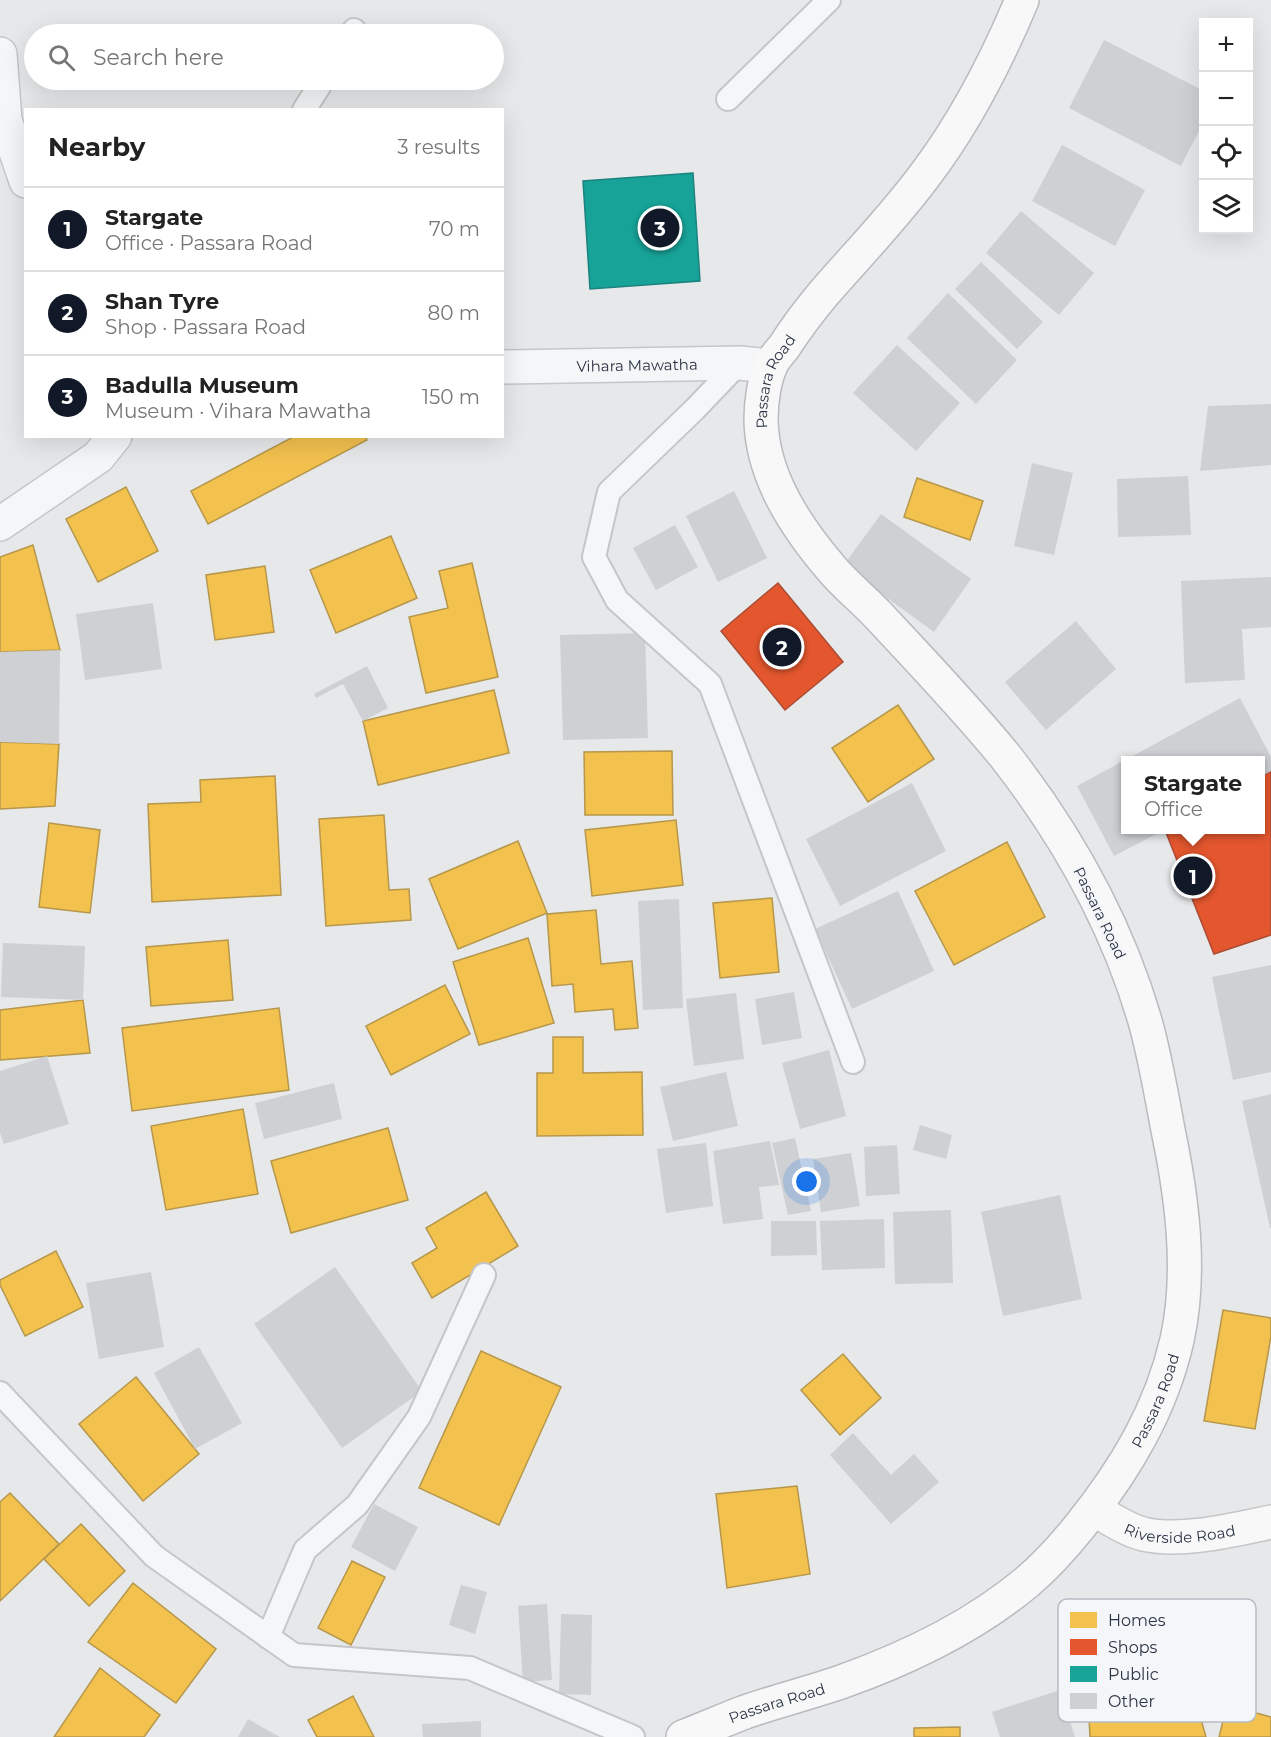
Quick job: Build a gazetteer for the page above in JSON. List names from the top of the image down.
{
  "streets": {
    "main road": ["Passara Road", "Riverside Road"],
    "street": ["Vihara Mawatha"]
  },
  "crossings": [
    ["Vihara Mawatha", "Passara Road"],
    ["Passara Road", "Riverside Road"]
  ],
  "legend": [
    "Homes",
    "Shops",
    "Public",
    "Other"
  ],
  "page": {
    "map_buttons": ["+", "−"],
    "search": "Search here",
    "heading": ["Nearby", "3 results"],
    "list": [
      {
        "mark": "1",
        "name": "Stargate",
        "note": "Office · Passara Road",
        "value": "70 m"
      },
      {
        "mark": "2",
        "name": "Shan Tyre",
        "note": "Shop · Passara Road",
        "value": "80 m"
      },
      {
        "mark": "3",
        "name": "Badulla Museum",
        "note": "Museum · Vihara Mawatha",
        "value": "150 m"
      }
    ],
    "pins": ["3", "2", "1"],
    "popup": ["Stargate", "Office"]
  }
}
